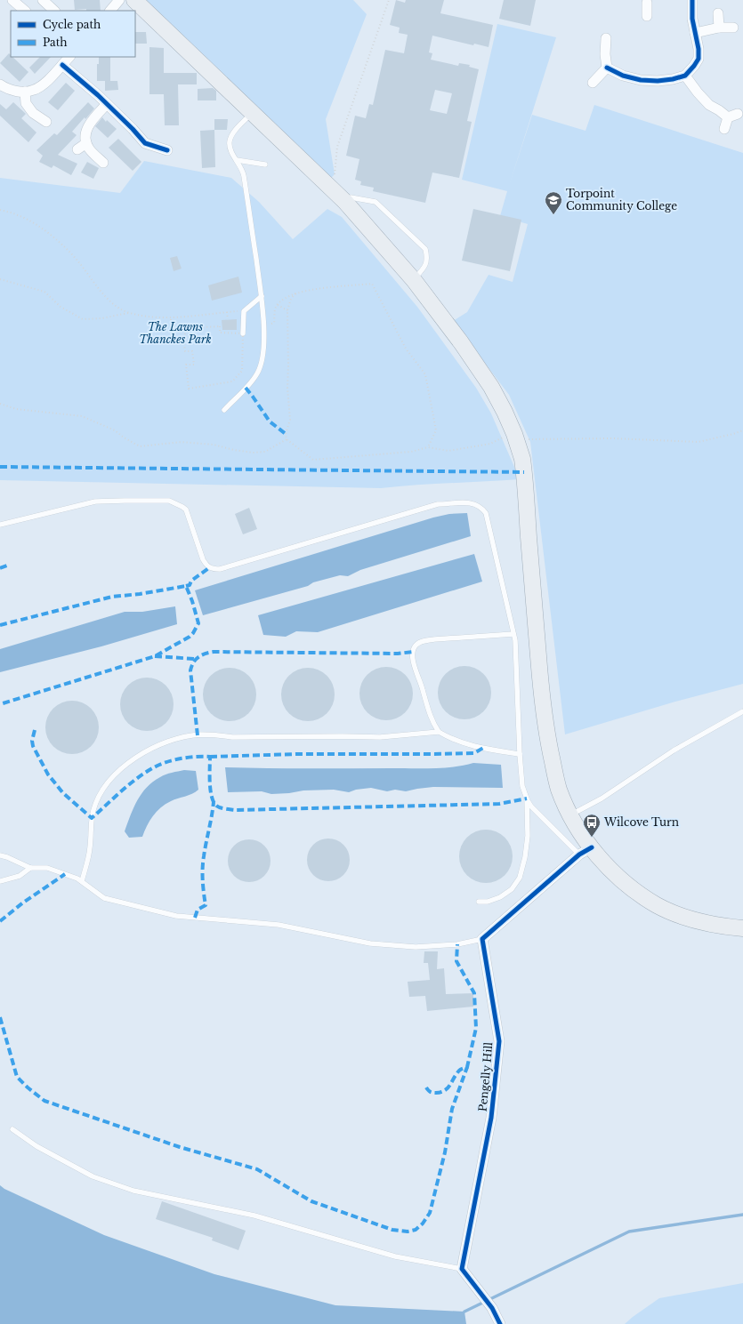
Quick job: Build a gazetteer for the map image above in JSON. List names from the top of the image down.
{
  "streets": {
    "street": ["Pengelly Hill"]
  },
  "parks": ["The Lawns Thanckes Park"],
  "places": {
    "school or university": ["Torpoint Community College"],
    "bus stop": ["Wilcove Turn"]
  },
  "legend": ["Cycle path", "Path"]
}
